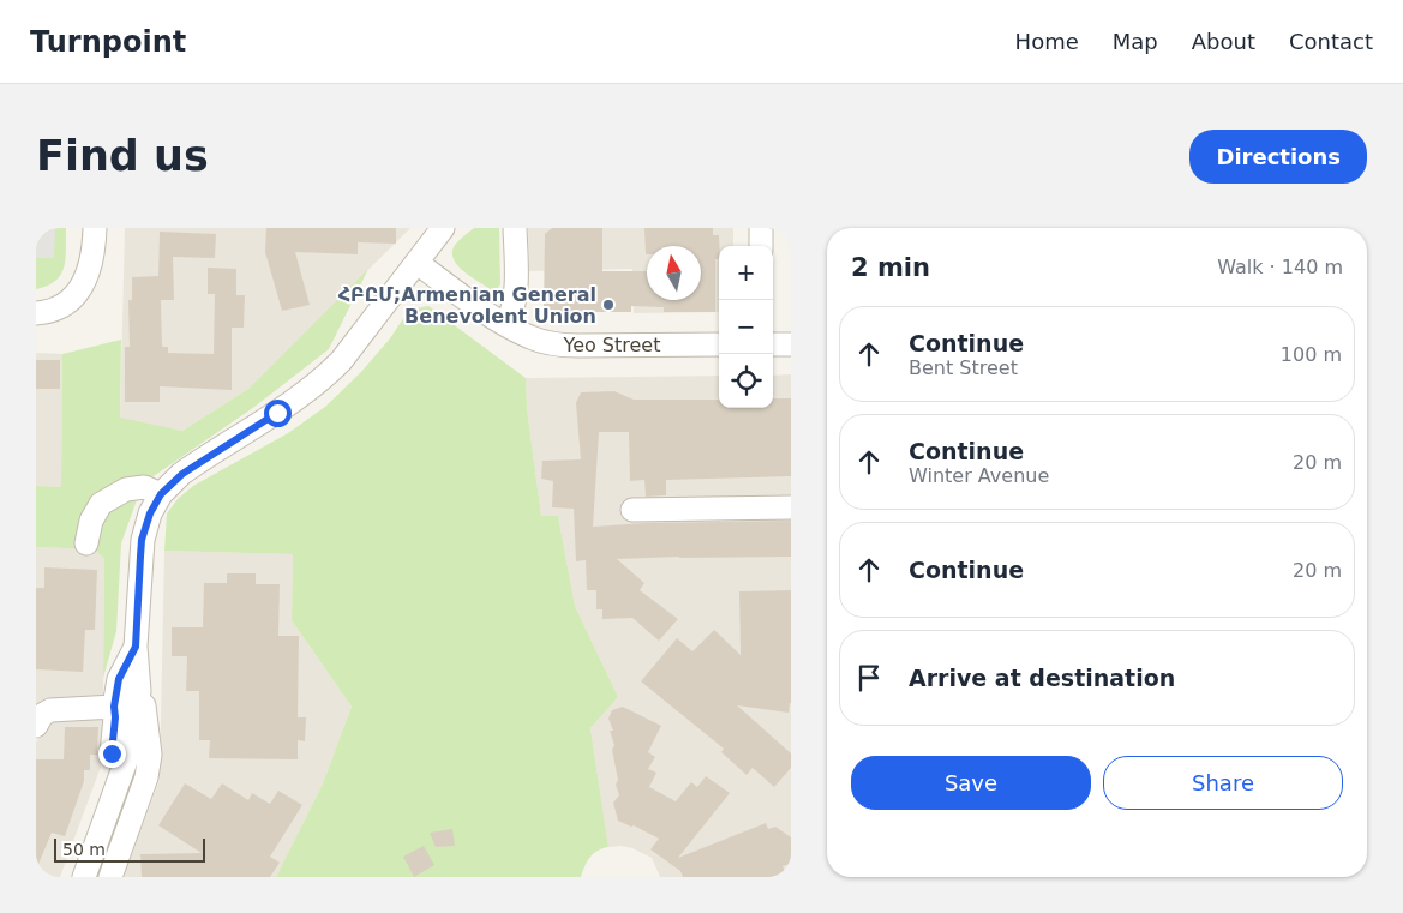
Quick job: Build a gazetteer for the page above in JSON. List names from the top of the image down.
{
  "streets": {
    "street": ["Yeo Street"]
  },
  "places": ["ՀԲԸՄ;Armenian General Benevolent Union"],
  "scale_bar": "50 m",
  "north": "top",
  "page": {
    "header": "Turnpoint",
    "nav": [
      "Home",
      "Map",
      "About",
      "Contact"
    ],
    "buttons": [
      "Directions",
      ["Save", "Share"]
    ],
    "title": "Find us",
    "heading": ["2 min", "Walk · 140 m"],
    "map_buttons": ["+", "−"],
    "list": [
      ["Continue", "Bent Street", "100 m"],
      ["Continue", "Winter Avenue", "20 m"],
      ["Continue", "20 m"],
      "Arrive at destination"
    ],
    "scale": "50 m"
  }
}
